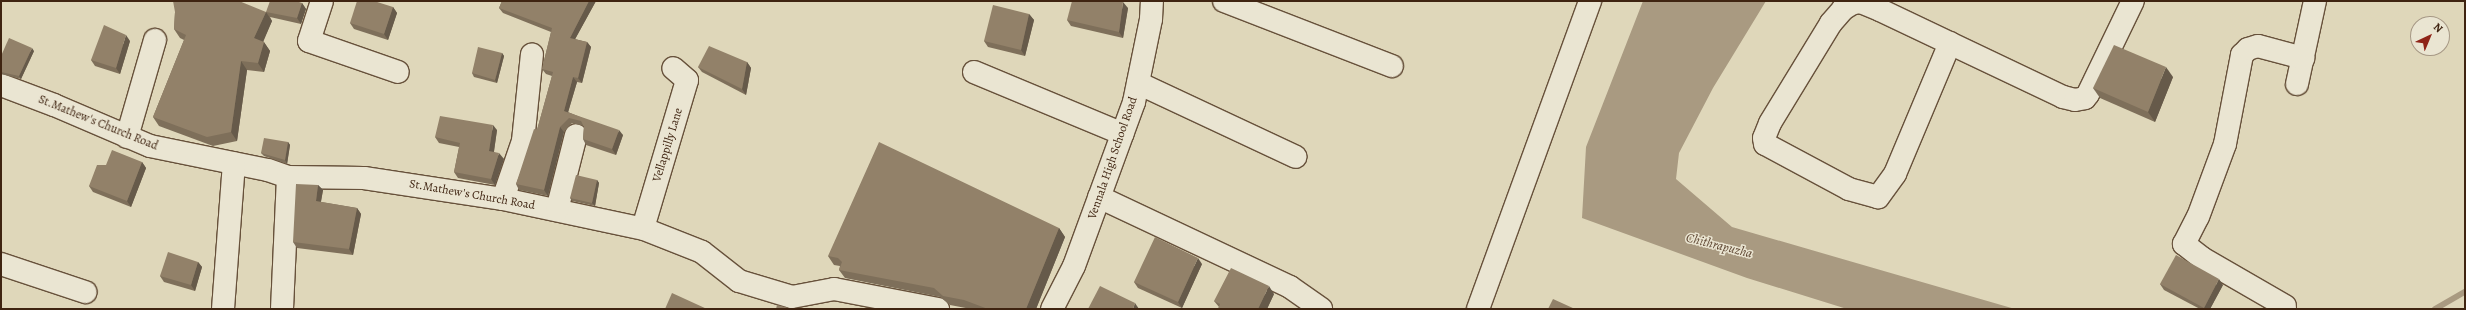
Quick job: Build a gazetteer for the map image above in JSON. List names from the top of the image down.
{
  "streets": {
    "street": ["St.Mathew's Church Road", "Vellappilly Lane", "Vennala High School Road"]
  },
  "crossings": [
    ["St.Mathew's Church Road", "Vellappilly Lane"]
  ],
  "water": ["Chithrapuzha"],
  "north": "top right"
}
